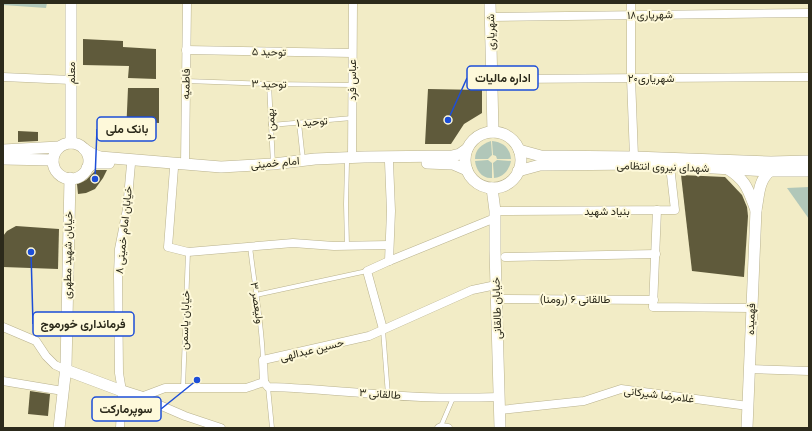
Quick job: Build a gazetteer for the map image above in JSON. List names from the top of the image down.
{
  "streets": {
    "main road": [
      "شهریاری",
      "معلم",
      "امام خمینی",
      "شهدای نیروی انتظامی",
      "خیابان شهید مطهری",
      "خیابان طالقانی",
      "فهمیده"
    ],
    "street": [
      "شهریاری۱۸",
      "توحید ۵",
      "شهریاری۲۰",
      "عباس فرد",
      "فاطمیه",
      "بنیاد شهید",
      "خیابان امام خمینی ۸",
      "طالقانی ۶ (رومنا)",
      "حسین عبدالهی",
      "طالقانی ۳",
      "غلامرضا شیرکانی"
    ],
    "lane": [
      "توحید ۳",
      "توحید ۱",
      "بهمن ۲",
      "ولیعصر ۳",
      "خیابان یاسمن"
    ]
  },
  "crossings": [
    ["شهریاری۱۸", "شهریاری"],
    ["شهریاری", "شهریاری۲۰"],
    ["شهریاری", "امام خمینی"],
    ["شهریاری", "شهدای نیروی انتظامی"],
    ["شهریاری", "خیابان طالقانی"],
    ["توحید ۵", "عباس فرد"],
    ["توحید ۵", "فاطمیه"],
    ["معلم", "امام خمینی"],
    ["معلم", "خیابان شهید مطهری"],
    ["عباس فرد", "توحید ۳"],
    ["عباس فرد", "توحید ۱"],
    ["عباس فرد", "امام خمینی"],
    ["فاطمیه", "توحید ۳"],
    ["فاطمیه", "امام خمینی"],
    ["توحید ۳", "بهمن ۲"],
    ["توحید ۱", "بهمن ۲"],
    ["بهمن ۲", "امام خمینی"],
    ["امام خمینی", "شهدای نیروی انتظامی"],
    ["امام خمینی", "خیابان امام خمینی ۸"],
    ["امام خمینی", "خیابان شهید مطهری"],
    ["امام خمینی", "خیابان طالقانی"],
    ["شهدای نیروی انتظامی", "بنیاد شهید"],
    ["شهدای نیروی انتظامی", "خیابان طالقانی"],
    ["شهدای نیروی انتظامی", "فهمیده"],
    ["بنیاد شهید", "خیابان طالقانی"],
    ["طالقانی ۶ (رومنا)", "خیابان طالقانی"],
    ["ولیعصر ۳", "حسین عبدالهی"],
    ["خیابان طالقانی", "حسین عبدالهی"],
    ["خیابان طالقانی", "طالقانی ۳"],
    ["خیابان طالقانی", "غلامرضا شیرکانی"],
    ["فهمیده", "غلامرضا شیرکانی"]
  ],
  "places": [
    "اداره مالیات",
    "بانک ملی",
    "فرمانداری خورموج",
    "سوپرمارکت"
  ]
}
